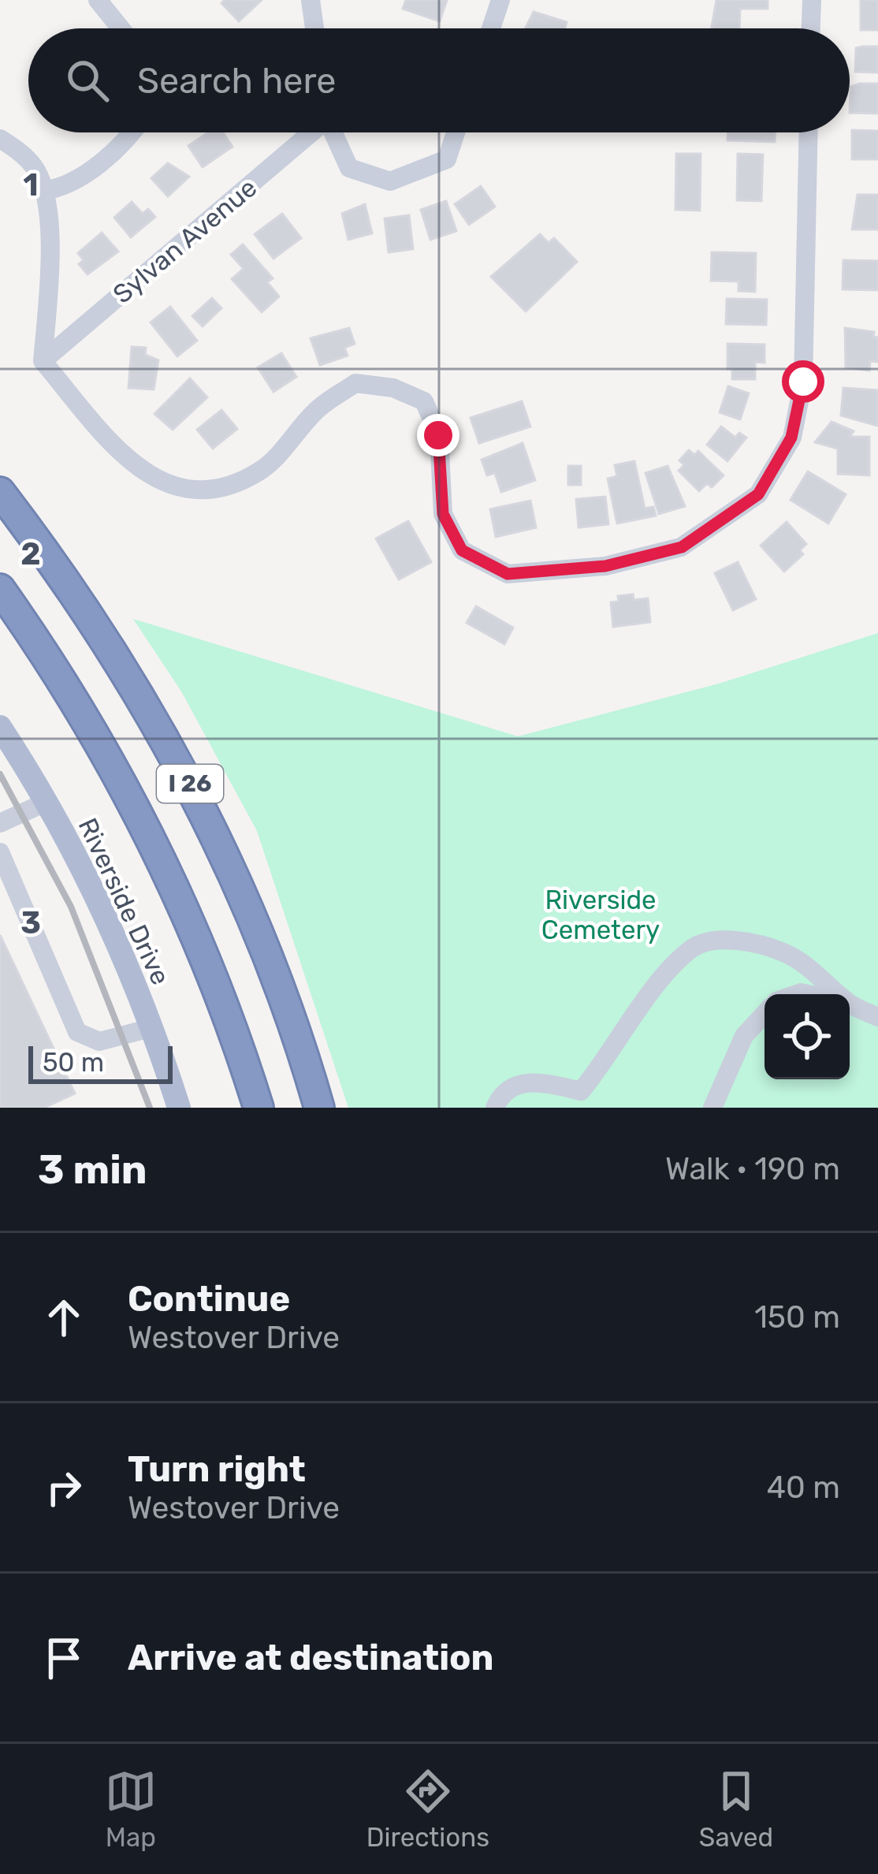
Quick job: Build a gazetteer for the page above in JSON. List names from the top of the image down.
{
  "streets": {
    "highway": ["I 26"],
    "main road": ["Riverside Drive"],
    "street": ["Sylvan Avenue"]
  },
  "parks": ["Riverside Cemetery"],
  "scale_bar": "50 m",
  "page": {
    "search": "Search here",
    "scale": "50 m",
    "heading": ["3 min", "Walk · 190 m"],
    "list": [
      ["Continue", "Westover Drive", "150 m"],
      ["Turn right", "Westover Drive", "40 m"],
      "Arrive at destination"
    ],
    "nav": ["Map", "Directions", "Saved"]
  },
  "grid": {
    "rows": ["1", "2", "3"]
  }
}
